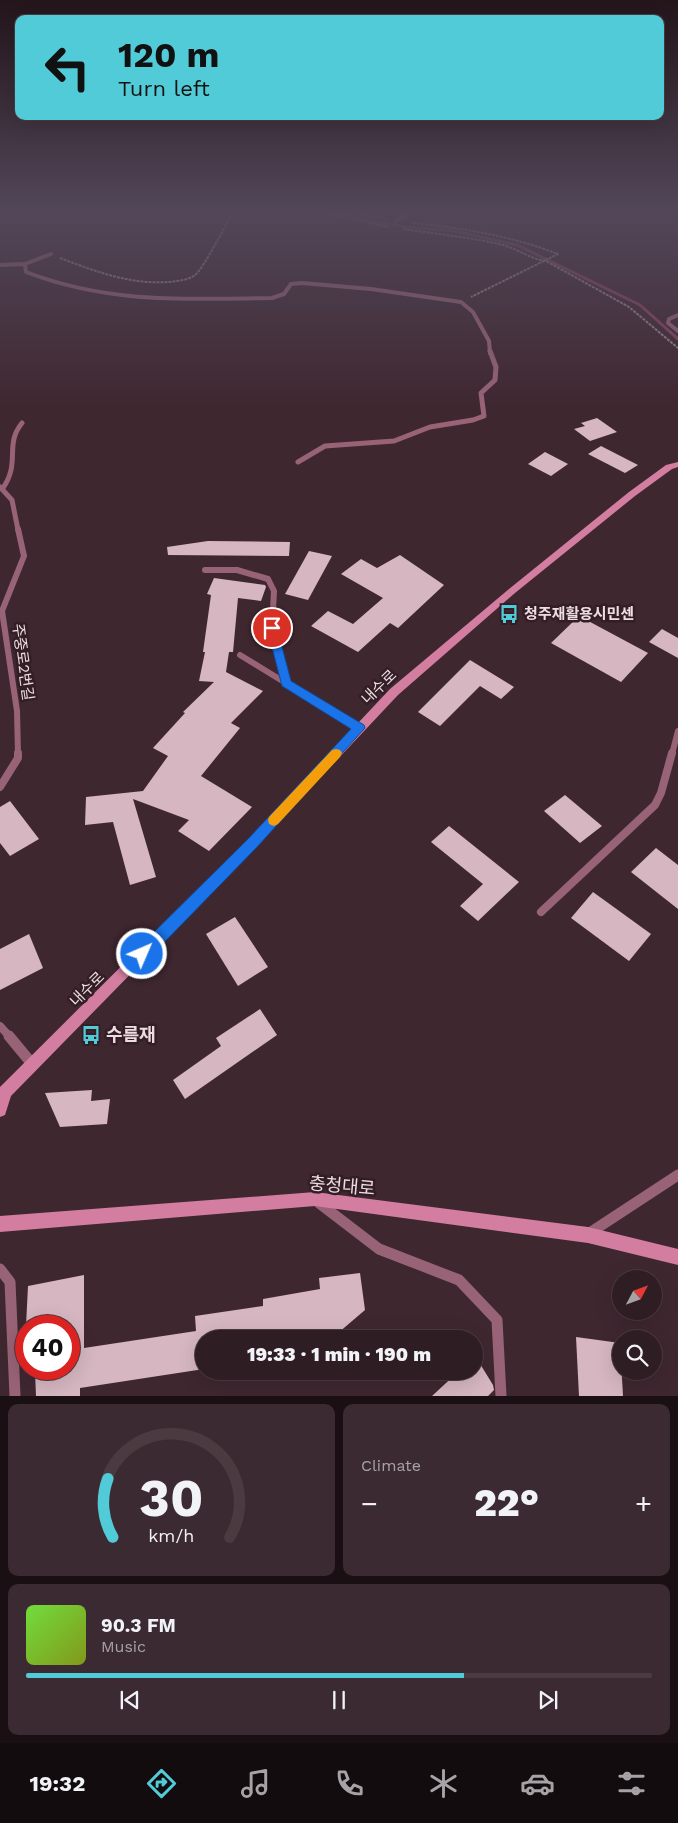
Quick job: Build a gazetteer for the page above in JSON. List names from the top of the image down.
{
  "streets": {
    "street": ["내수로", "충청대로"],
    "lane": ["주중로2번길"]
  },
  "places": {
    "bus stop": ["청주재활용시민센", "수름재"]
  },
  "north": "top right",
  "page": {
    "turn": ["120 m", "Turn left"],
    "limit": "40",
    "trip": "19:33 · 1 min · 190 m",
    "tile": "Climate",
    "heat": ["−", "22°", "+"],
    "song": ["90.3 FM", "Music"],
    "tabs": "19:32",
    "gauge": ["30", "km/h"]
  }
}
